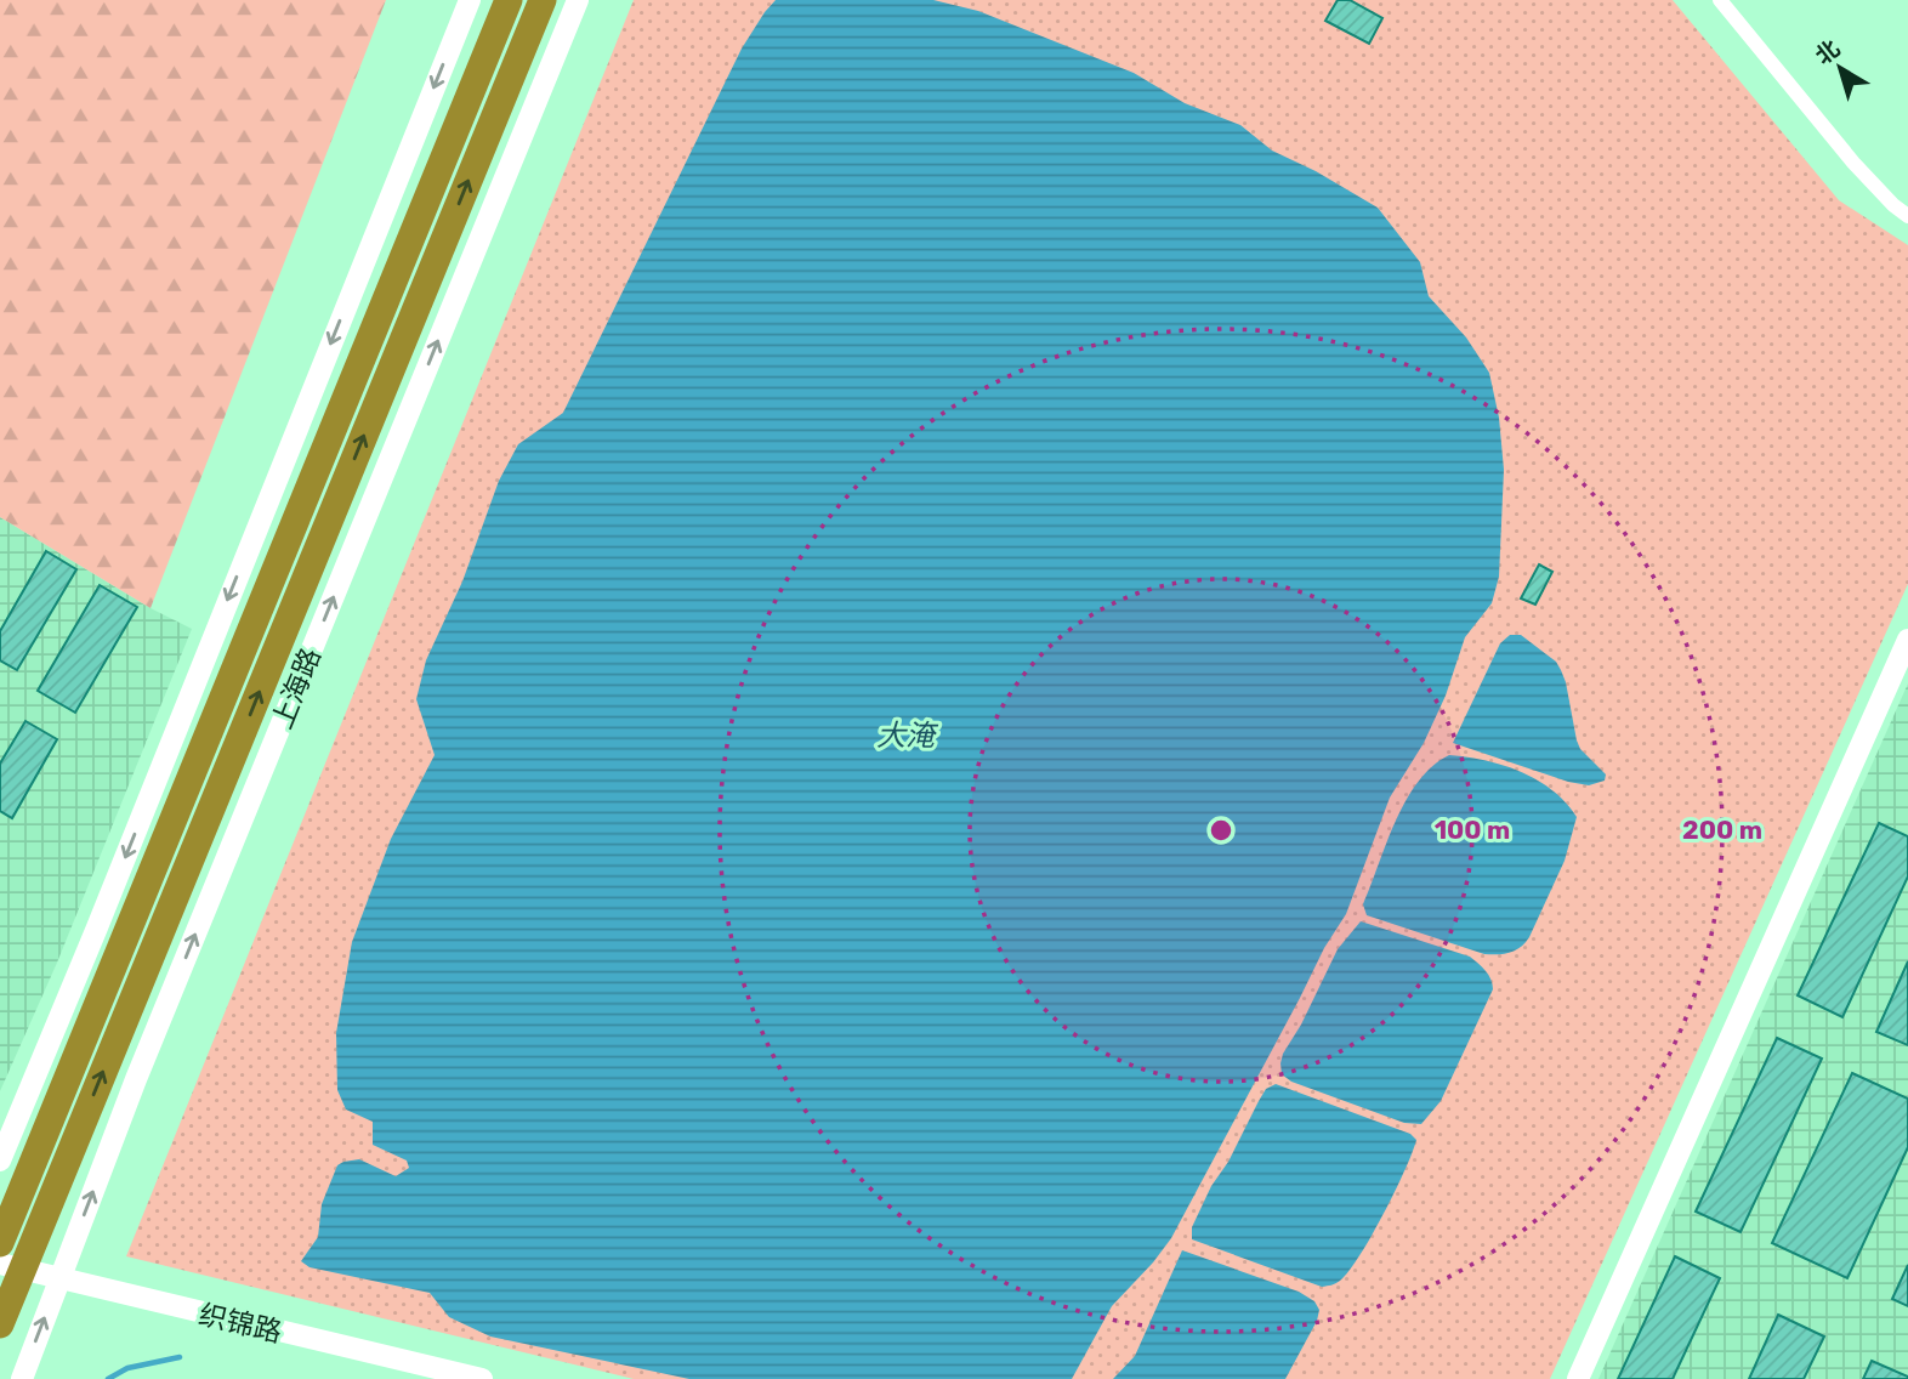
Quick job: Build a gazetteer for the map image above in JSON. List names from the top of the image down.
{
  "streets": {
    "highway": ["上海路"],
    "main road": ["织锦路"]
  },
  "crossings": [
    ["上海路", "织锦路"]
  ],
  "water": ["大淹"],
  "north": "top left",
  "rings": ["100 m", "200 m"]
}
